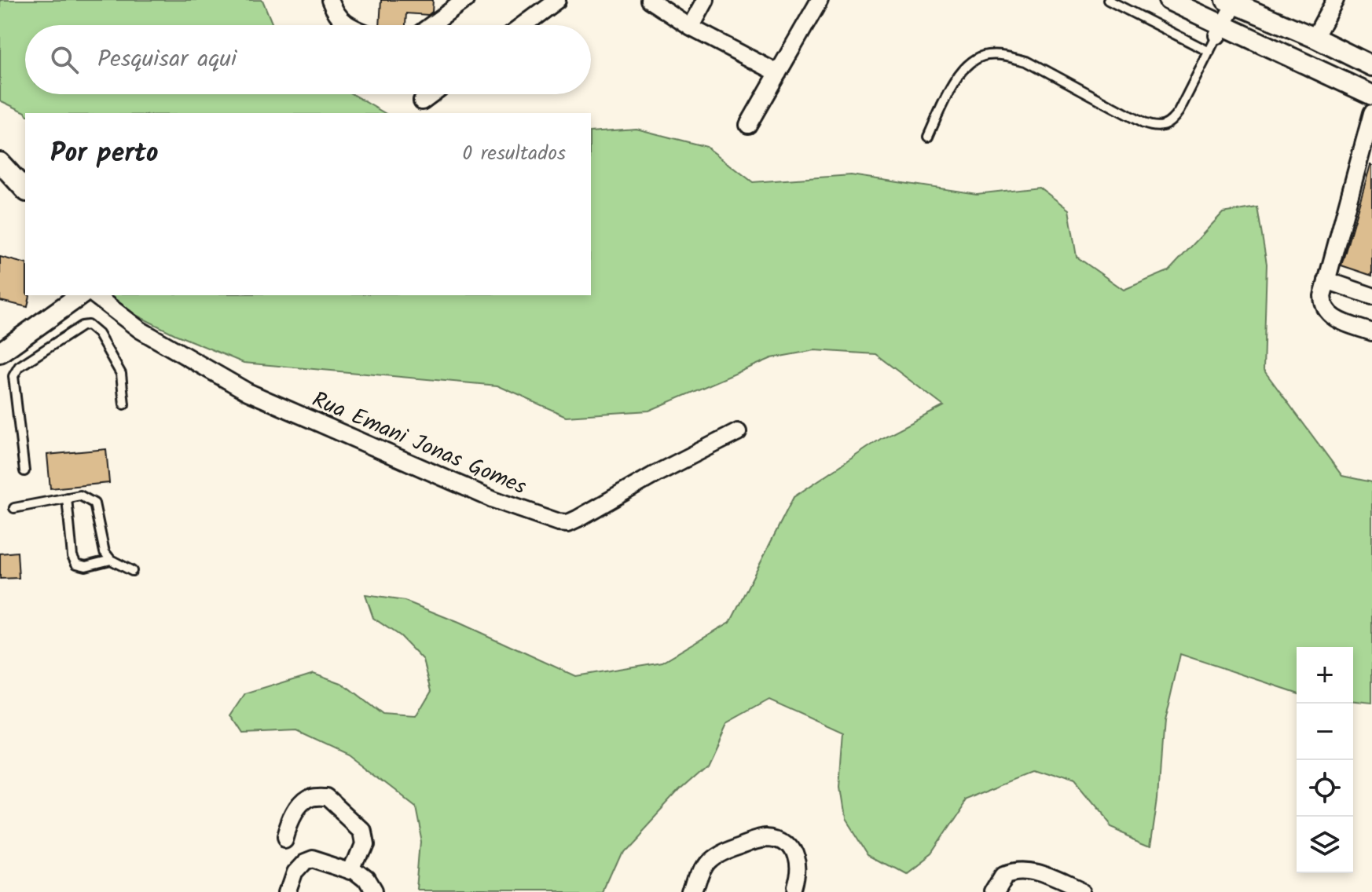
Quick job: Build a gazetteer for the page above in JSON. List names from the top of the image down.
{
  "streets": {
    "street": ["Rua Emani Jonas Gomes"]
  },
  "page": {
    "search": "Pesquisar aqui",
    "heading": ["Por perto", "0 resultados"],
    "map_buttons": ["+", "−"]
  }
}
